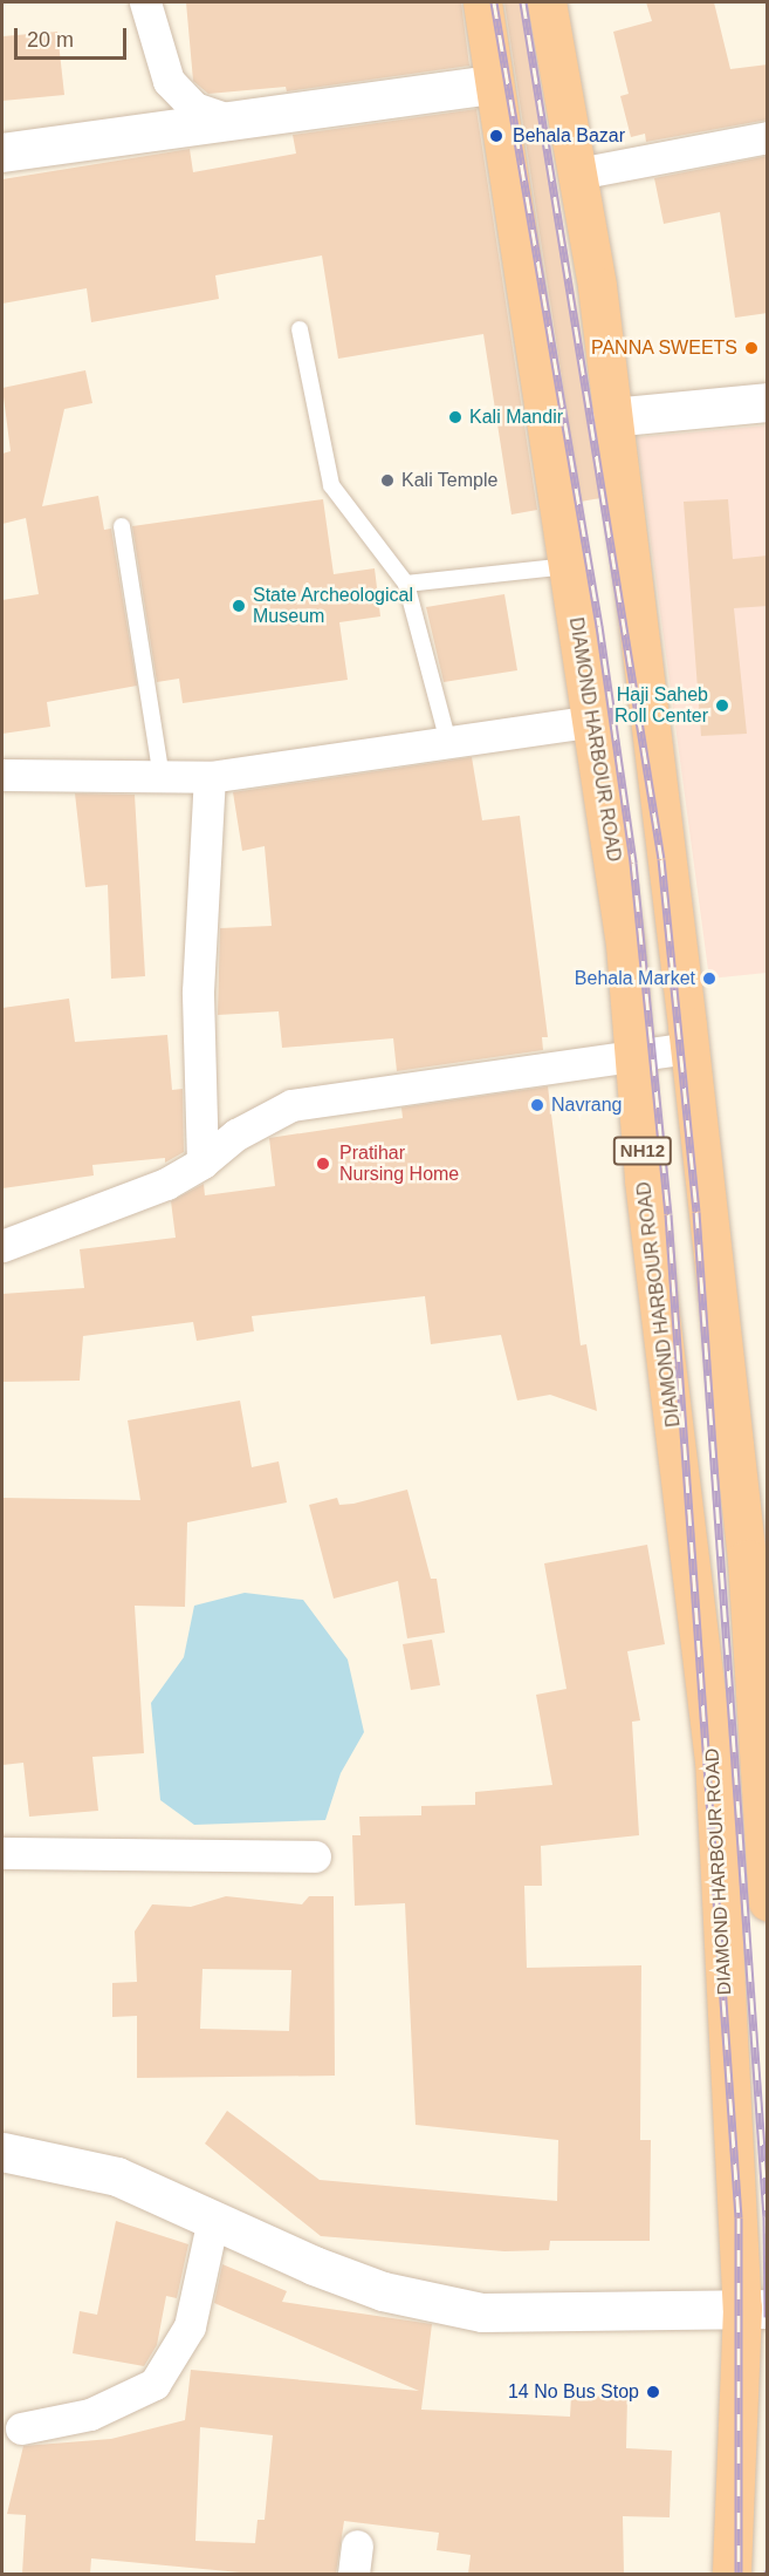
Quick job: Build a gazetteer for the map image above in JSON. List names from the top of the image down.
{
  "streets": {
    "highway": ["DIAMOND HARBOUR ROAD", "NH12"]
  },
  "places": [
    "Behala Bazar",
    "PANNA SWEETS",
    "Kali Mandir",
    "Kali Temple",
    "State Archeological Museum",
    "Haji Saheb Roll Center",
    "Behala Market",
    "Navrang",
    "Pratihar Nursing Home",
    "14 No Bus Stop"
  ],
  "scale_bar": "20 m"
}
